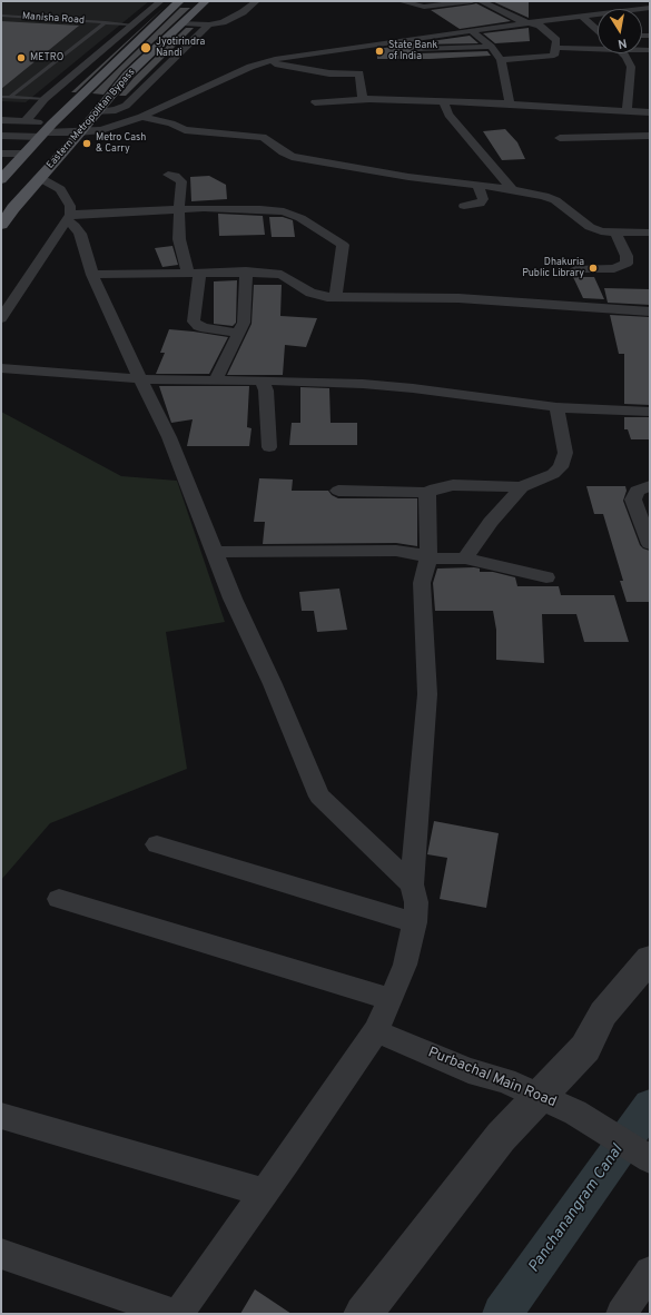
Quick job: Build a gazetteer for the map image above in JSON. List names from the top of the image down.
{
  "streets": {
    "main road": ["Eastern Metropolitan Bypass"],
    "street": ["Purbachal Main Road"],
    "lane": ["Manisha Road"]
  },
  "water": ["Panchanangram Canal"],
  "places": [
    "Jyotirindra Nandi",
    "State Bank of India",
    "METRO",
    "Metro Cash & Carry",
    "Dhakuria Public Library"
  ],
  "north": "bottom"
}
